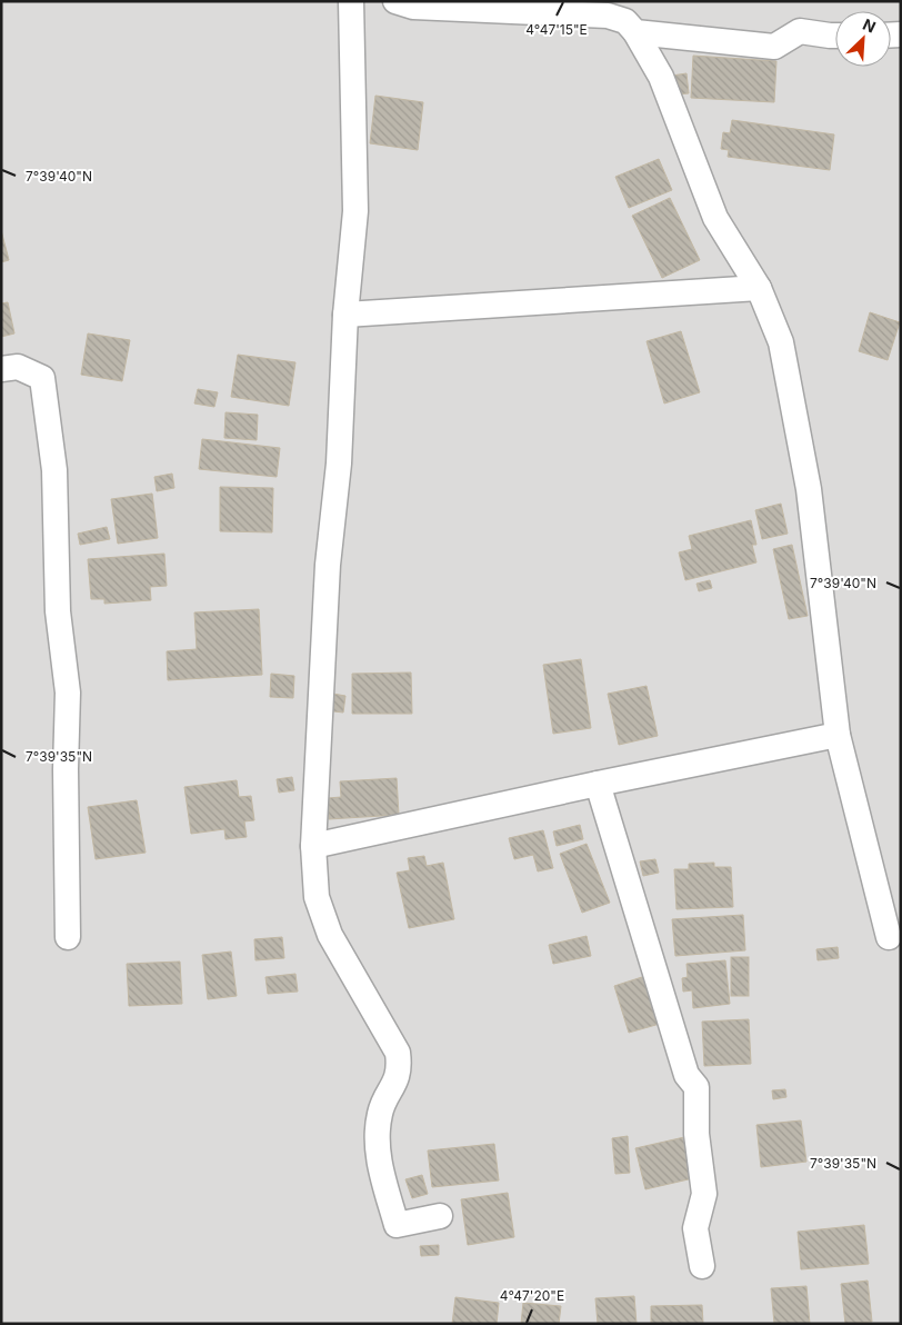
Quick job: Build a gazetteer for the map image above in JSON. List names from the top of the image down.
{
  "north": "top right",
  "coordinates": [
    "4°47'15\"E",
    "7°39'40\"N",
    "7°39'35\"N",
    "4°47'20\"E"
  ]
}
